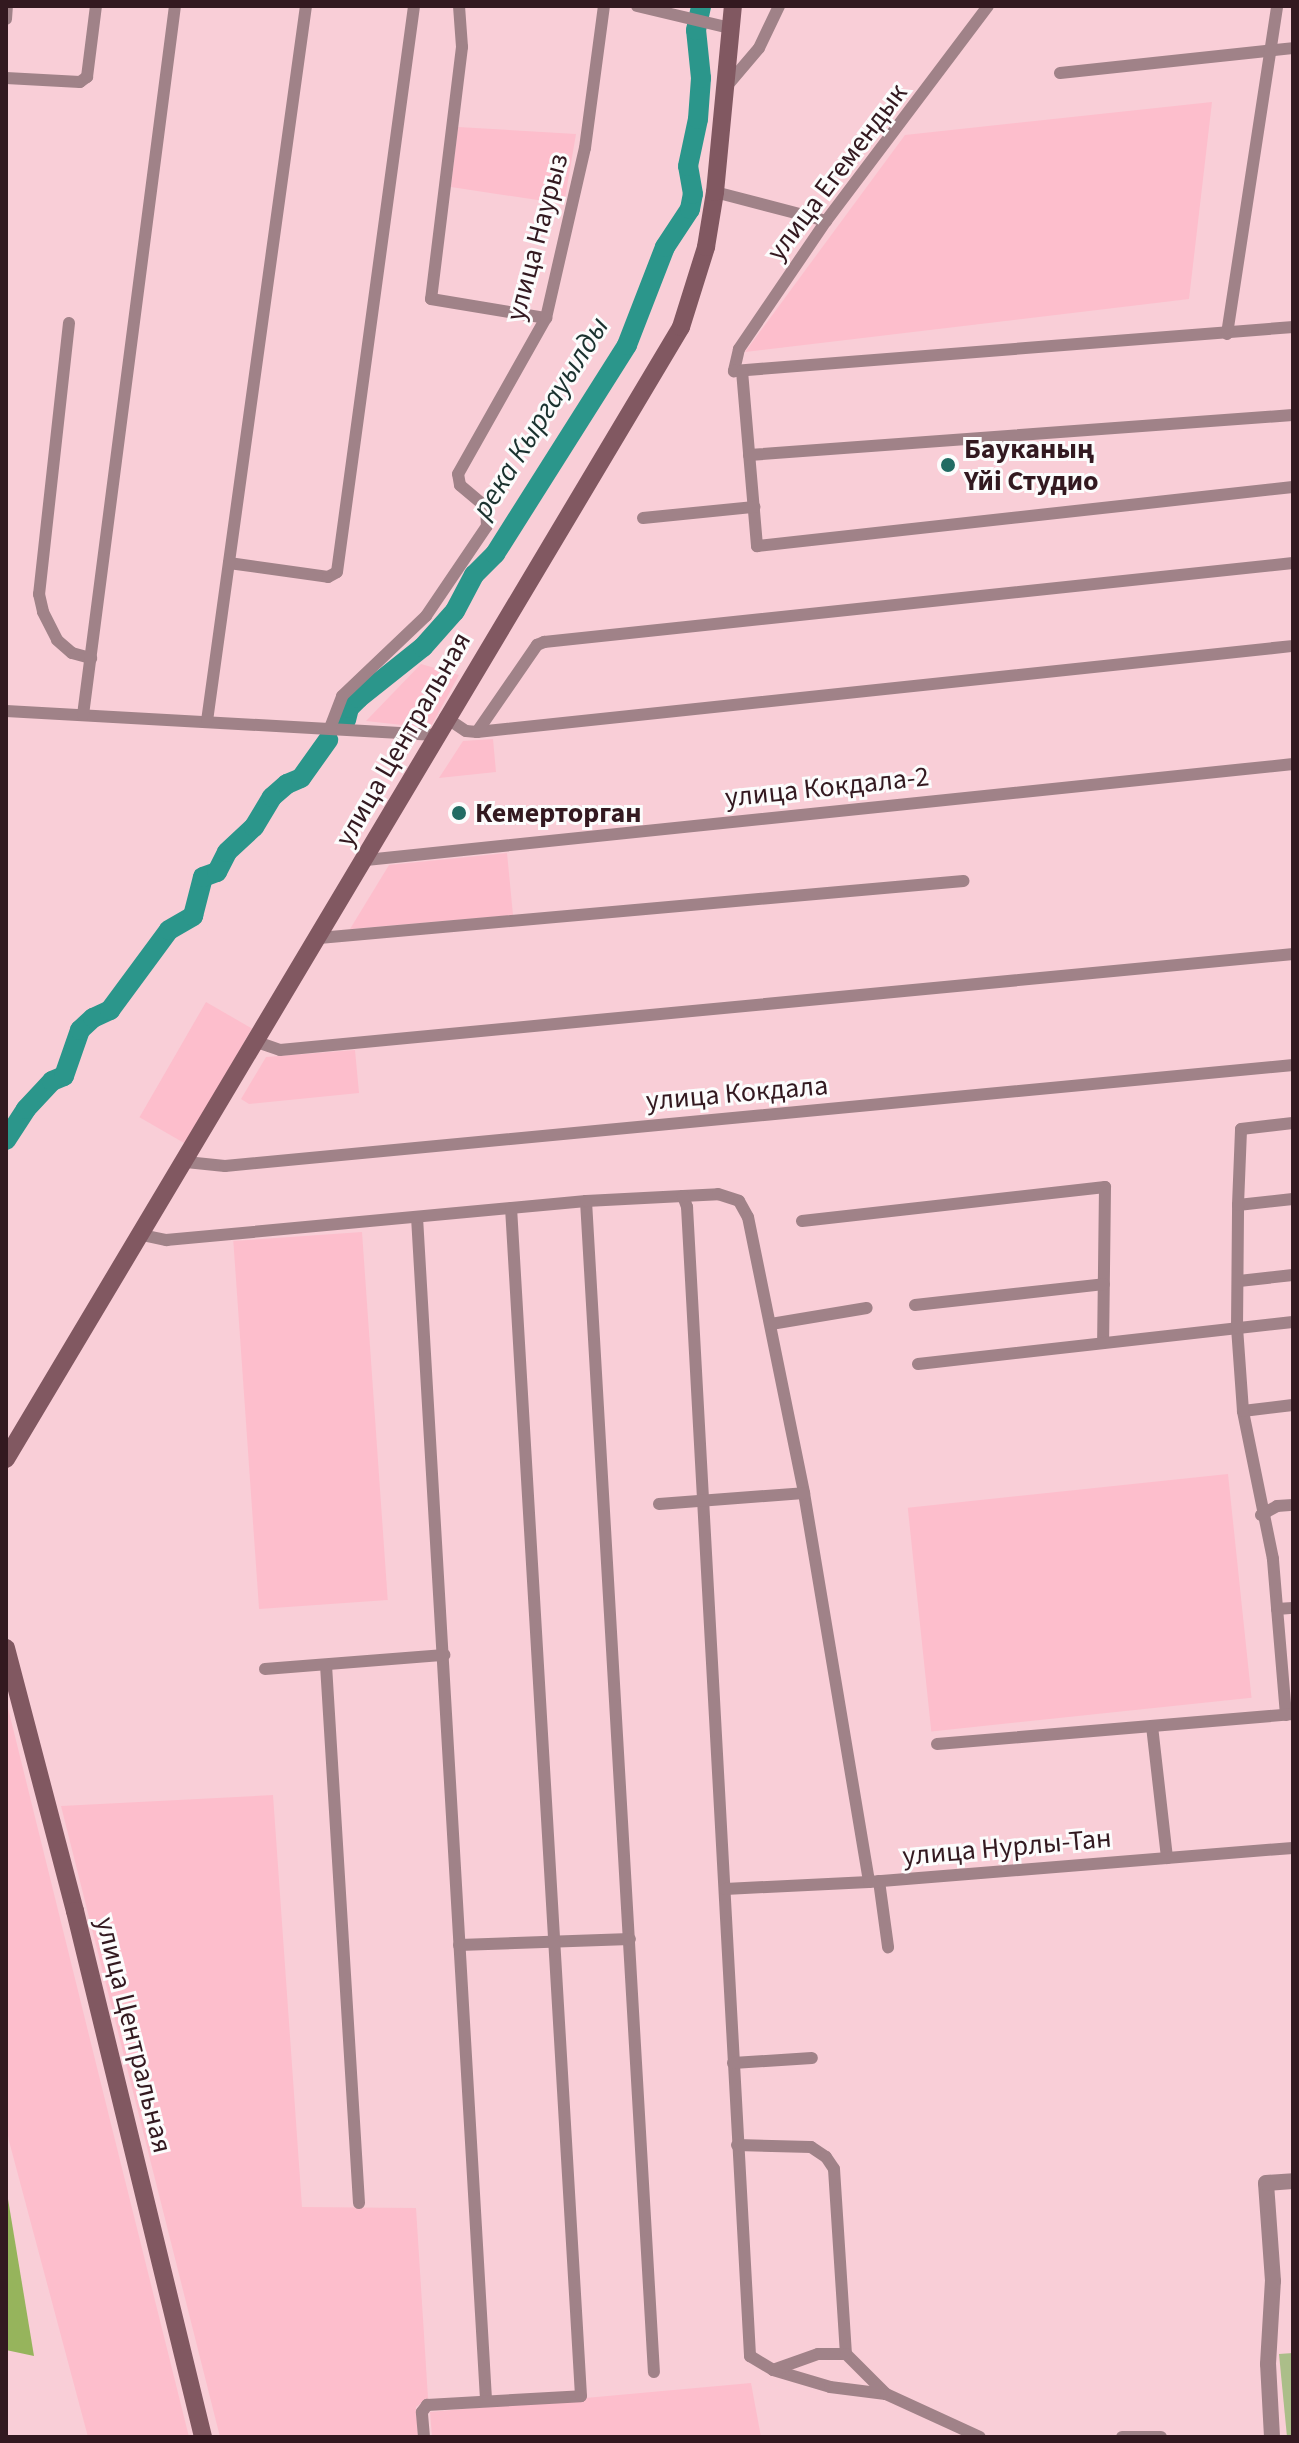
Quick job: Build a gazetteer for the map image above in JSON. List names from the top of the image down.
{
  "streets": {
    "main road": ["улица Центральная"],
    "street": [
      "улица Егемендык",
      "улица Наурыз",
      "улица Кокдала-2",
      "улица Кокдала",
      "улица Нурлы-Тан"
    ]
  },
  "crossings": [
    ["улица Центральная", "улица Кокдала-2"],
    ["улица Центральная", "улица Кокдала"]
  ],
  "water": ["река Кыргауылды"],
  "places": ["Бауканың Үйі Студио", "Кемерторган"]
}
